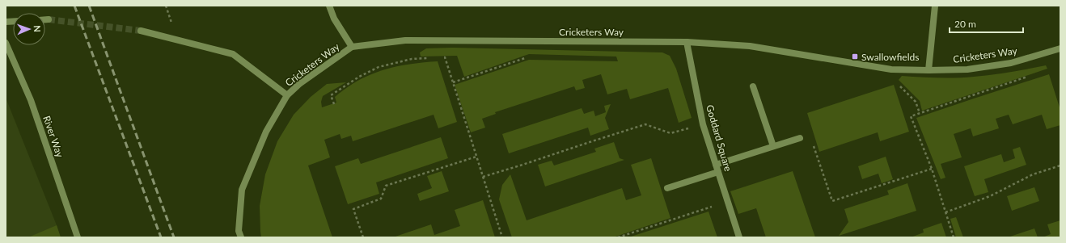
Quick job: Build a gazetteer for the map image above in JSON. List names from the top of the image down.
{
  "streets": {
    "street": ["Cricketers Way", "River Way", "Goddard Square"]
  },
  "crossings": [
    ["Cricketers Way", "Goddard Square"]
  ],
  "places": {
    "transit": ["Swallowfields"]
  },
  "scale_bar": "20 m",
  "north": "right"
}
